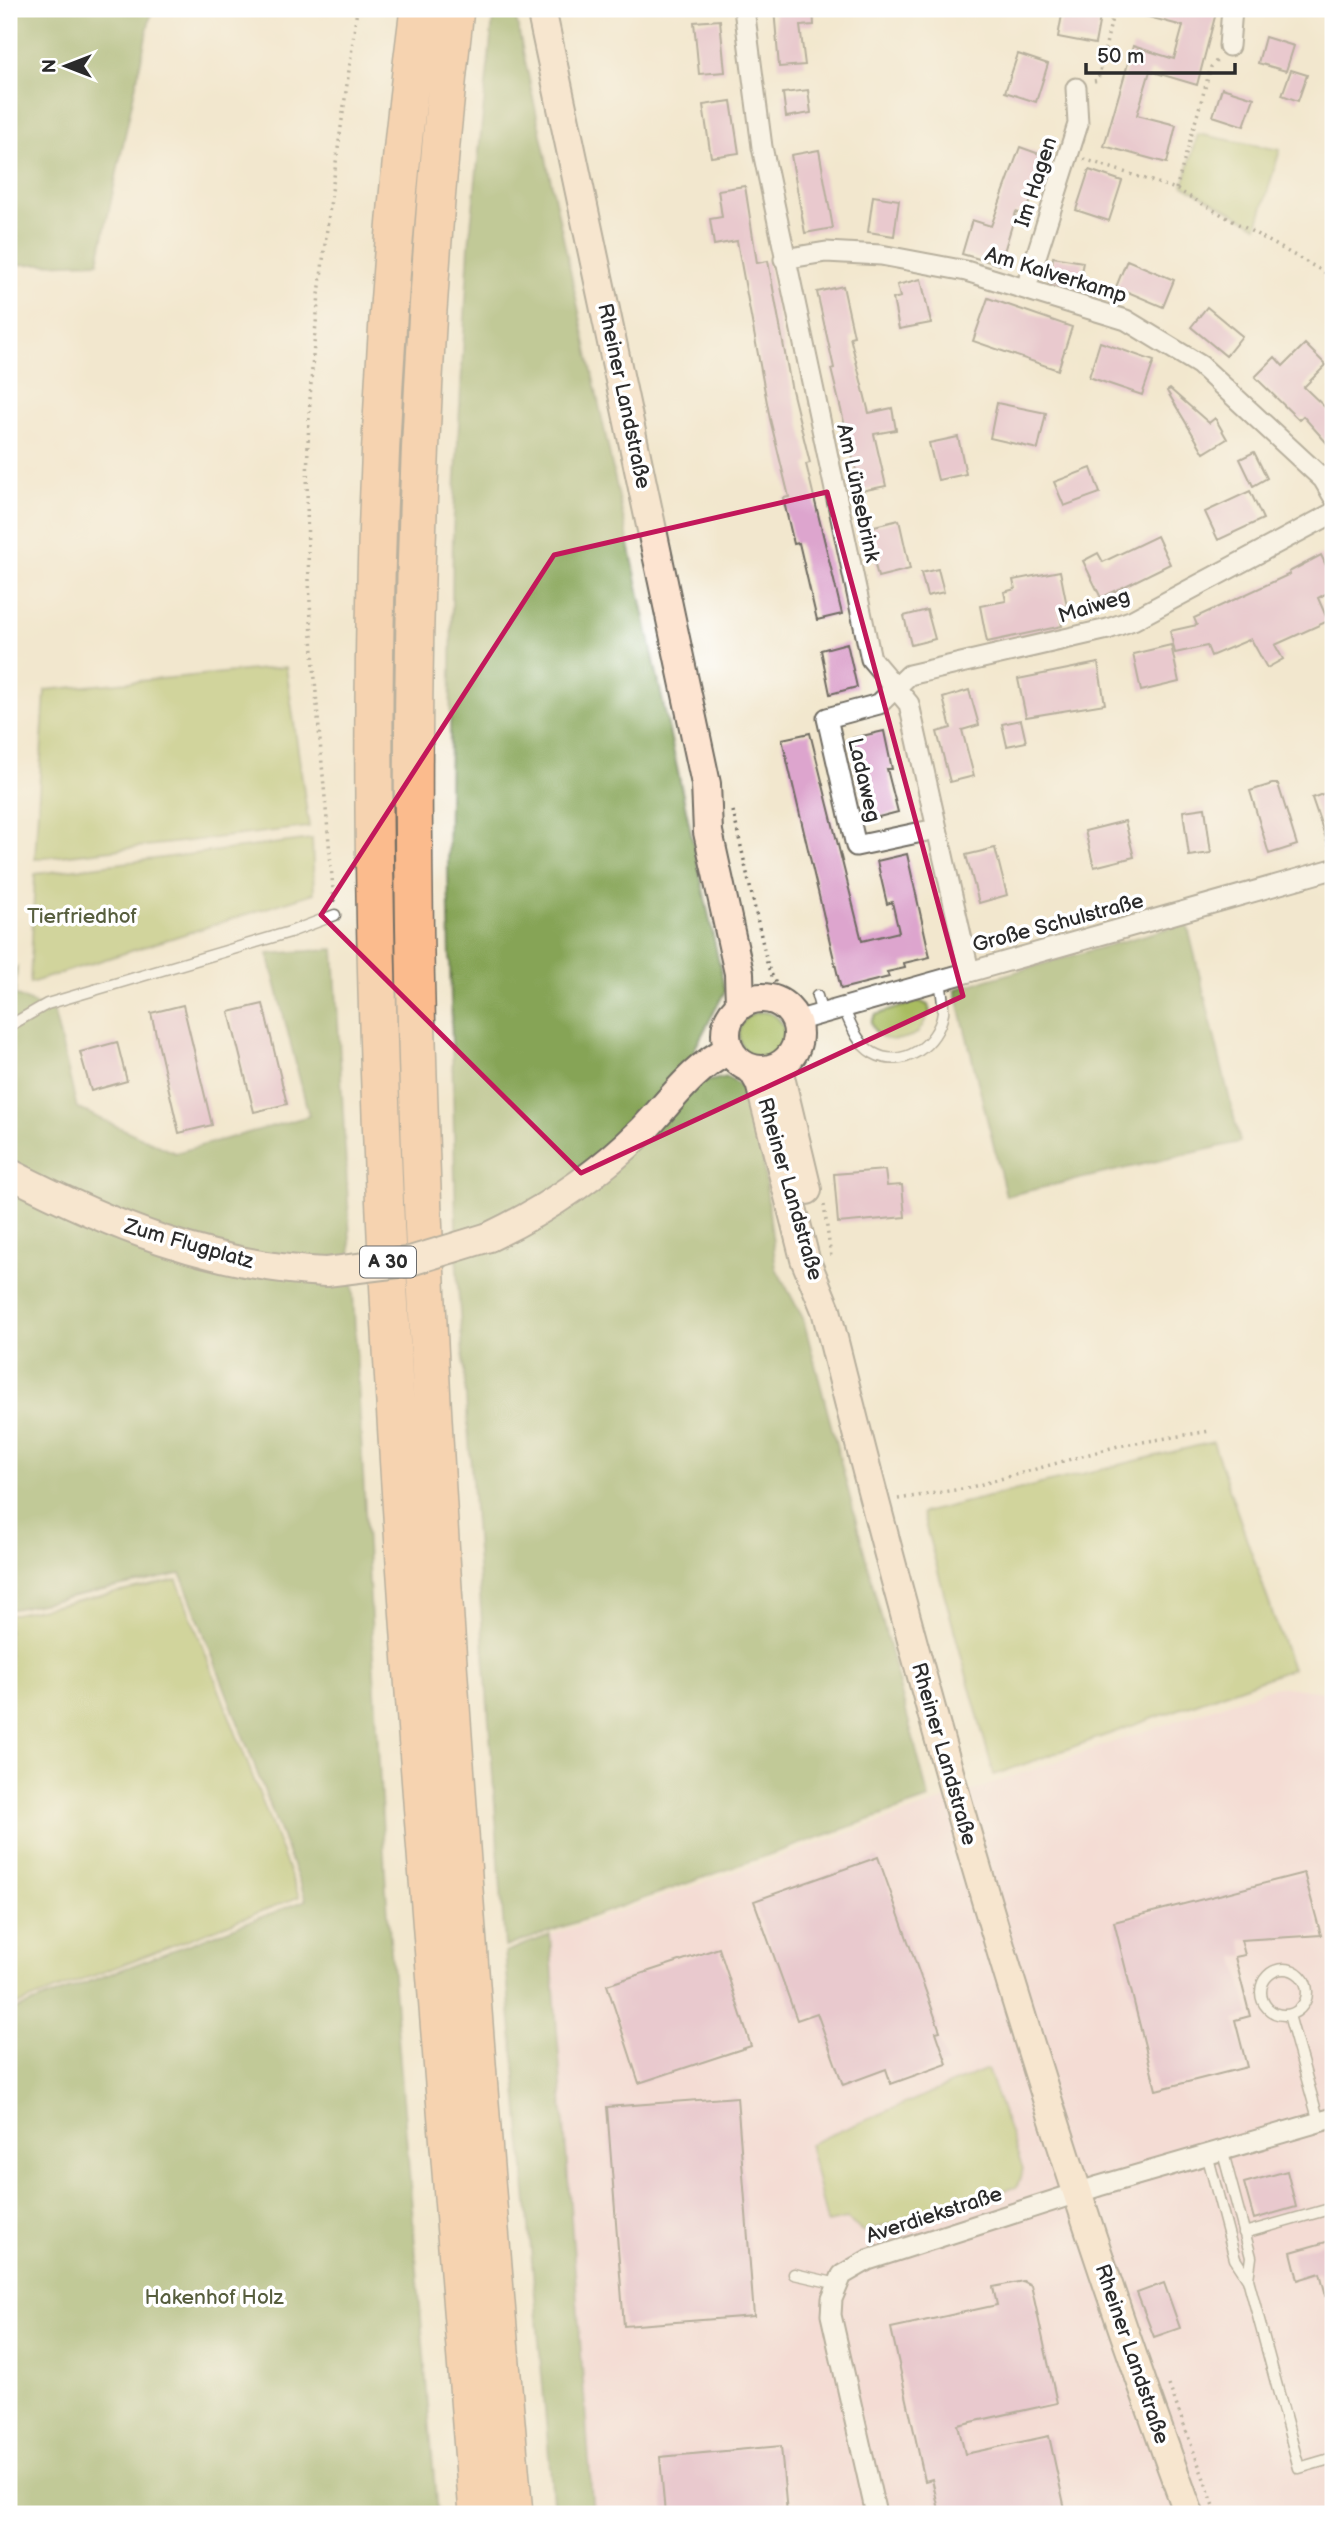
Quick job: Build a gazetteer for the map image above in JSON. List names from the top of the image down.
{
  "streets": {
    "highway": ["A 30"],
    "street": [
      "Im Hagen",
      "Am Kalverkamp",
      "Rheiner Landstraße",
      "Am Lünsebrink",
      "Maiweg",
      "Ladaweg",
      "Große Schulstraße",
      "Zum Flugplatz",
      "Averdiekstraße"
    ]
  },
  "crossings": [
    ["Im Hagen", "Am Kalverkamp"],
    ["Am Kalverkamp", "Am Lünsebrink"],
    ["Rheiner Landstraße", "Große Schulstraße"],
    ["Rheiner Landstraße", "Zum Flugplatz"],
    ["Rheiner Landstraße", "Averdiekstraße"],
    ["Am Lünsebrink", "Maiweg"],
    ["Am Lünsebrink", "Ladaweg"],
    ["Am Lünsebrink", "Große Schulstraße"],
    ["Maiweg", "Ladaweg"],
    ["Große Schulstraße", "Zum Flugplatz"]
  ],
  "parks": ["Tierfriedhof", "Hakenhof Holz"],
  "scale_bar": "50 m",
  "north": "left"
}
